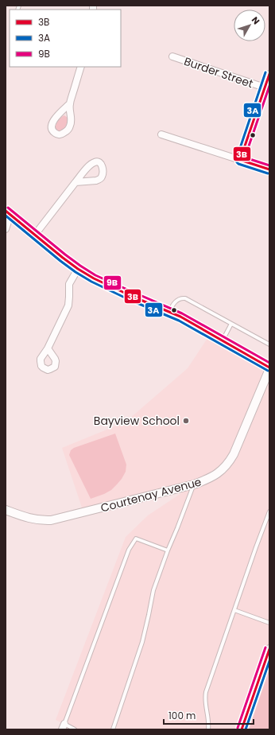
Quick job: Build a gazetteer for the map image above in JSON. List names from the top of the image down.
{
  "streets": {
    "street": ["Burder Street", "Courtenay Avenue"]
  },
  "places": ["Bayview School"],
  "lines": ["transit line 3A", "transit line 3B", "transit line 9B"],
  "legend": ["3B", "3A", "9B"],
  "scale_bar": "100 m",
  "north": "top right"
}
